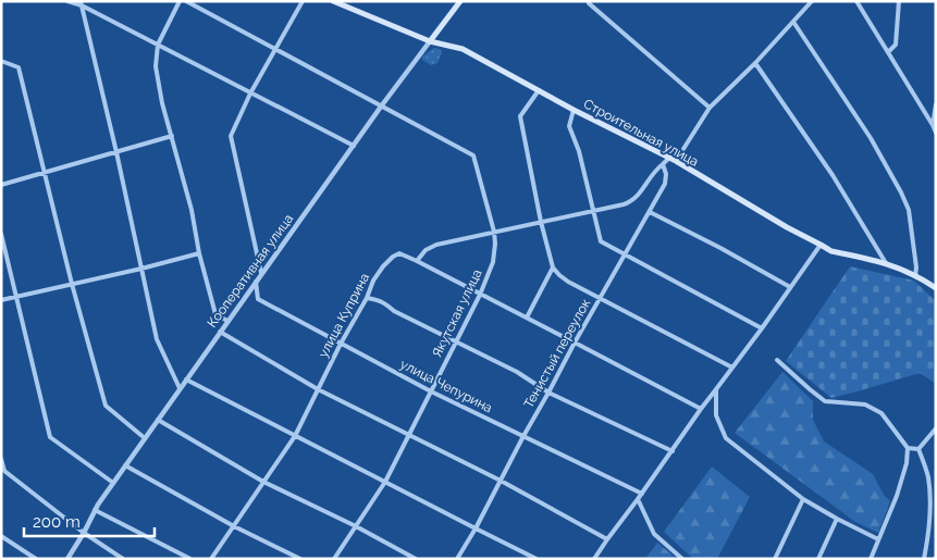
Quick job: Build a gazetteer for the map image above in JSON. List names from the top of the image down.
{
  "streets": {
    "main road": ["Строительная улица", "Кооперативная улица"],
    "street": [
      "Якутская улица",
      "улица Куприна",
      "Тенистый переулок",
      "улица Чепурина"
    ]
  },
  "crossings": [
    ["Строительная улица", "Кооперативная улица"],
    ["Кооперативная улица", "Якутская улица"],
    ["Кооперативная улица", "улица Чепурина"],
    ["Якутская улица", "улица Чепурина"],
    ["улица Куприна", "улица Чепурина"],
    ["Тенистый переулок", "улица Чепурина"]
  ],
  "scale_bar": "200 m"
}
